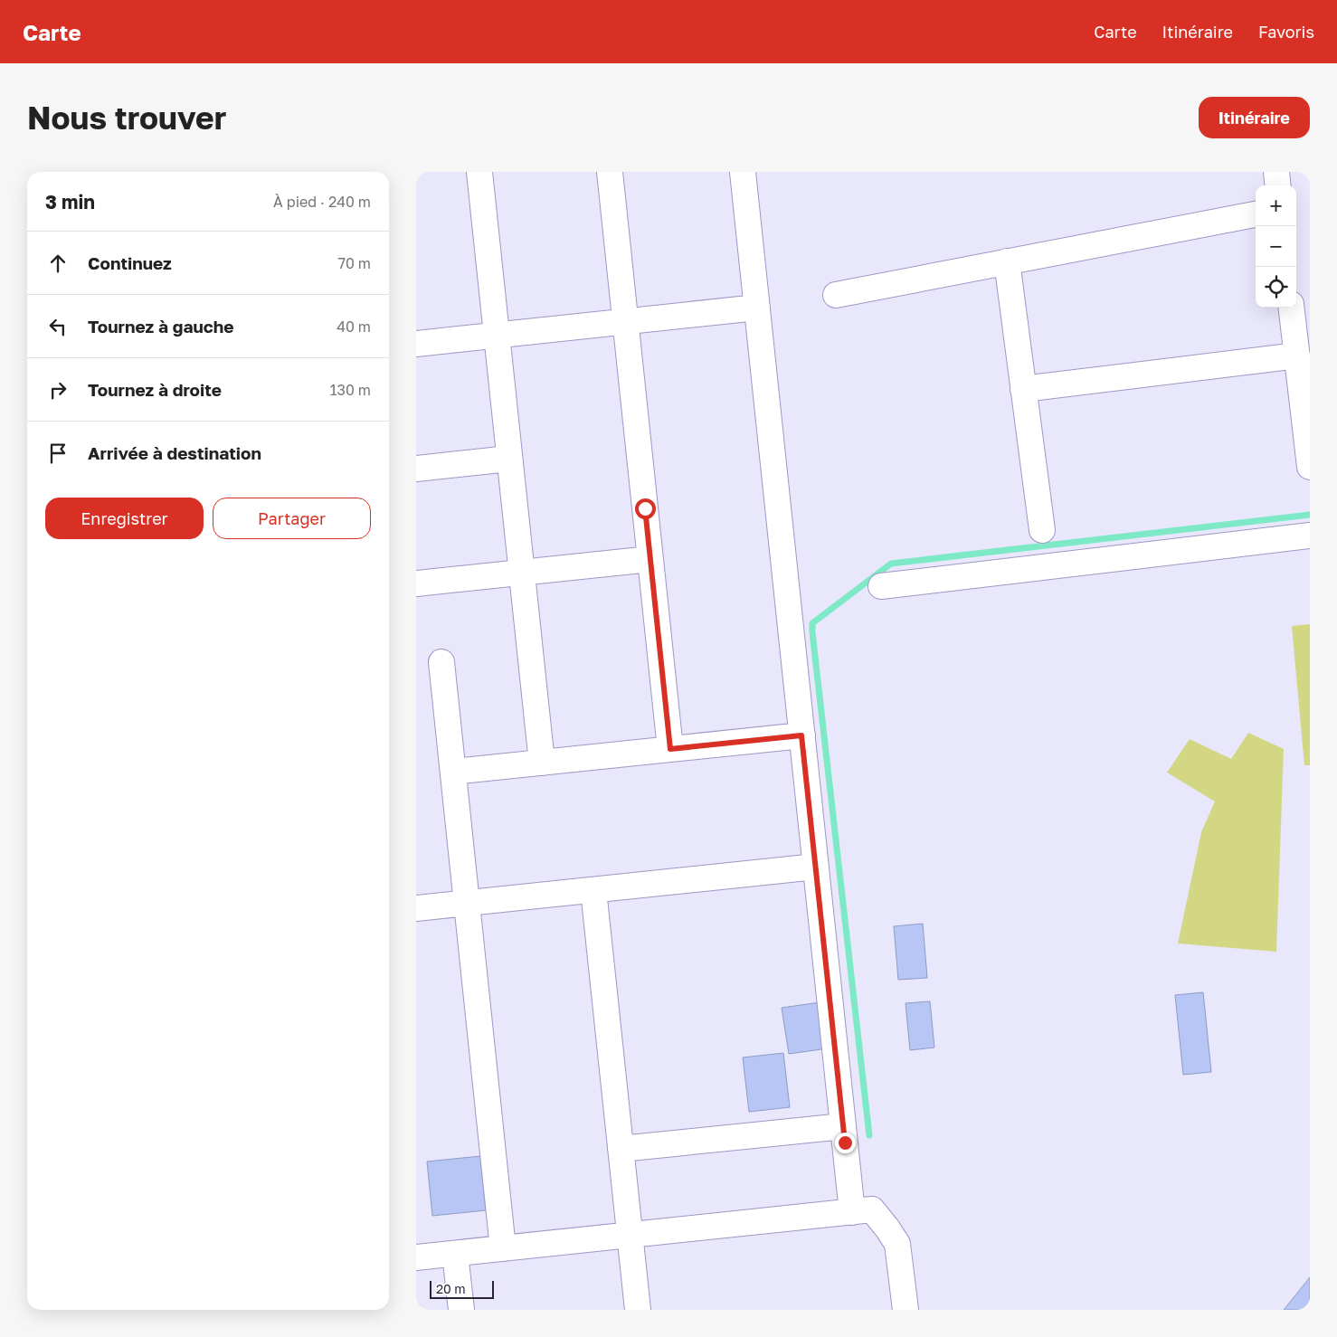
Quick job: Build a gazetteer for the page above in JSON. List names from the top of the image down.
{
  "scale_bar": "20 m",
  "page": {
    "header": "Carte",
    "nav": ["Carte", "Itinéraire", "Favoris"],
    "buttons": [
      "Itinéraire",
      ["Enregistrer", "Partager"]
    ],
    "title": "Nous trouver",
    "heading": ["3 min", "À pied · 240 m"],
    "map_buttons": ["+", "−"],
    "list": [
      ["Continuez", "70 m"],
      ["Tournez à gauche", "40 m"],
      ["Tournez à droite", "130 m"],
      "Arrivée à destination"
    ],
    "scale": "20 m"
  }
}
